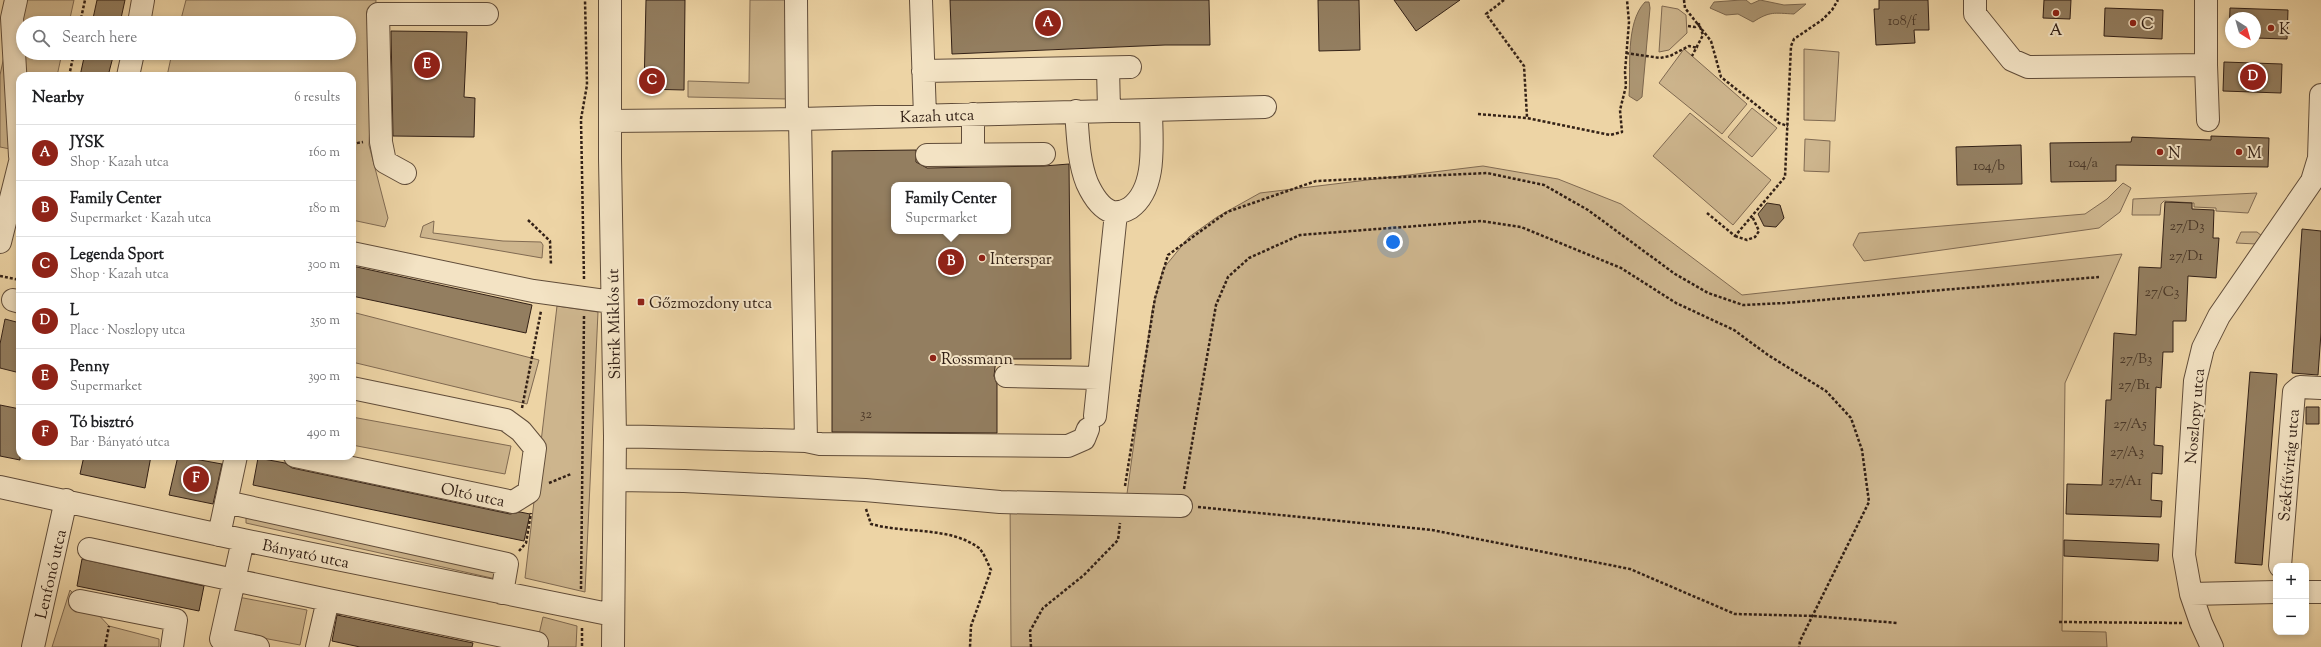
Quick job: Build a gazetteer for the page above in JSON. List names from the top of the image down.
{
  "streets": {
    "street": [
      "Kazah utca",
      "Sibrik Miklós út",
      "Noszlopy utca",
      "Székfűvirág utca",
      "Oltó utca",
      "Bányató utca",
      "Lenfonó utca"
    ]
  },
  "crossings": [
    ["Kazah utca", "Sibrik Miklós út"],
    ["Sibrik Miklós út", "Bányató utca"],
    ["Bányató utca", "Lenfonó utca"]
  ],
  "places": {
    "other": [
      "A",
      "C",
      "K",
      "N",
      "M",
      "Interspar",
      "Rossmann"
    ],
    "transit": ["Gőzmozdony utca"]
  },
  "house_numbers": [
    "108/f",
    "104/a",
    "104/b",
    "27/D3",
    "27/D1",
    "27/C3",
    "27/B3",
    "27/B1",
    "32",
    "27/A5",
    "27/A3",
    "27/A1"
  ],
  "north": "bottom right",
  "page": {
    "pins": [
      "A",
      "E",
      "D",
      "C",
      "B",
      "F"
    ],
    "search": "Search here",
    "heading": ["Nearby", "6 results"],
    "list": [
      {
        "mark": "A",
        "name": "JYSK",
        "note": "Shop · Kazah utca",
        "value": "160 m"
      },
      {
        "mark": "B",
        "name": "Family Center",
        "note": "Supermarket · Kazah utca",
        "value": "180 m"
      },
      {
        "mark": "C",
        "name": "Legenda Sport",
        "note": "Shop · Kazah utca",
        "value": "300 m"
      },
      {
        "mark": "D",
        "name": "L",
        "note": "Place · Noszlopy utca",
        "value": "350 m"
      },
      {
        "mark": "E",
        "name": "Penny",
        "note": "Supermarket",
        "value": "390 m"
      },
      {
        "mark": "F",
        "name": "Tó bisztró",
        "note": "Bar · Bányató utca",
        "value": "490 m"
      }
    ],
    "popup": ["Family Center", "Supermarket"],
    "map_buttons": ["+", "−"]
  }
}
